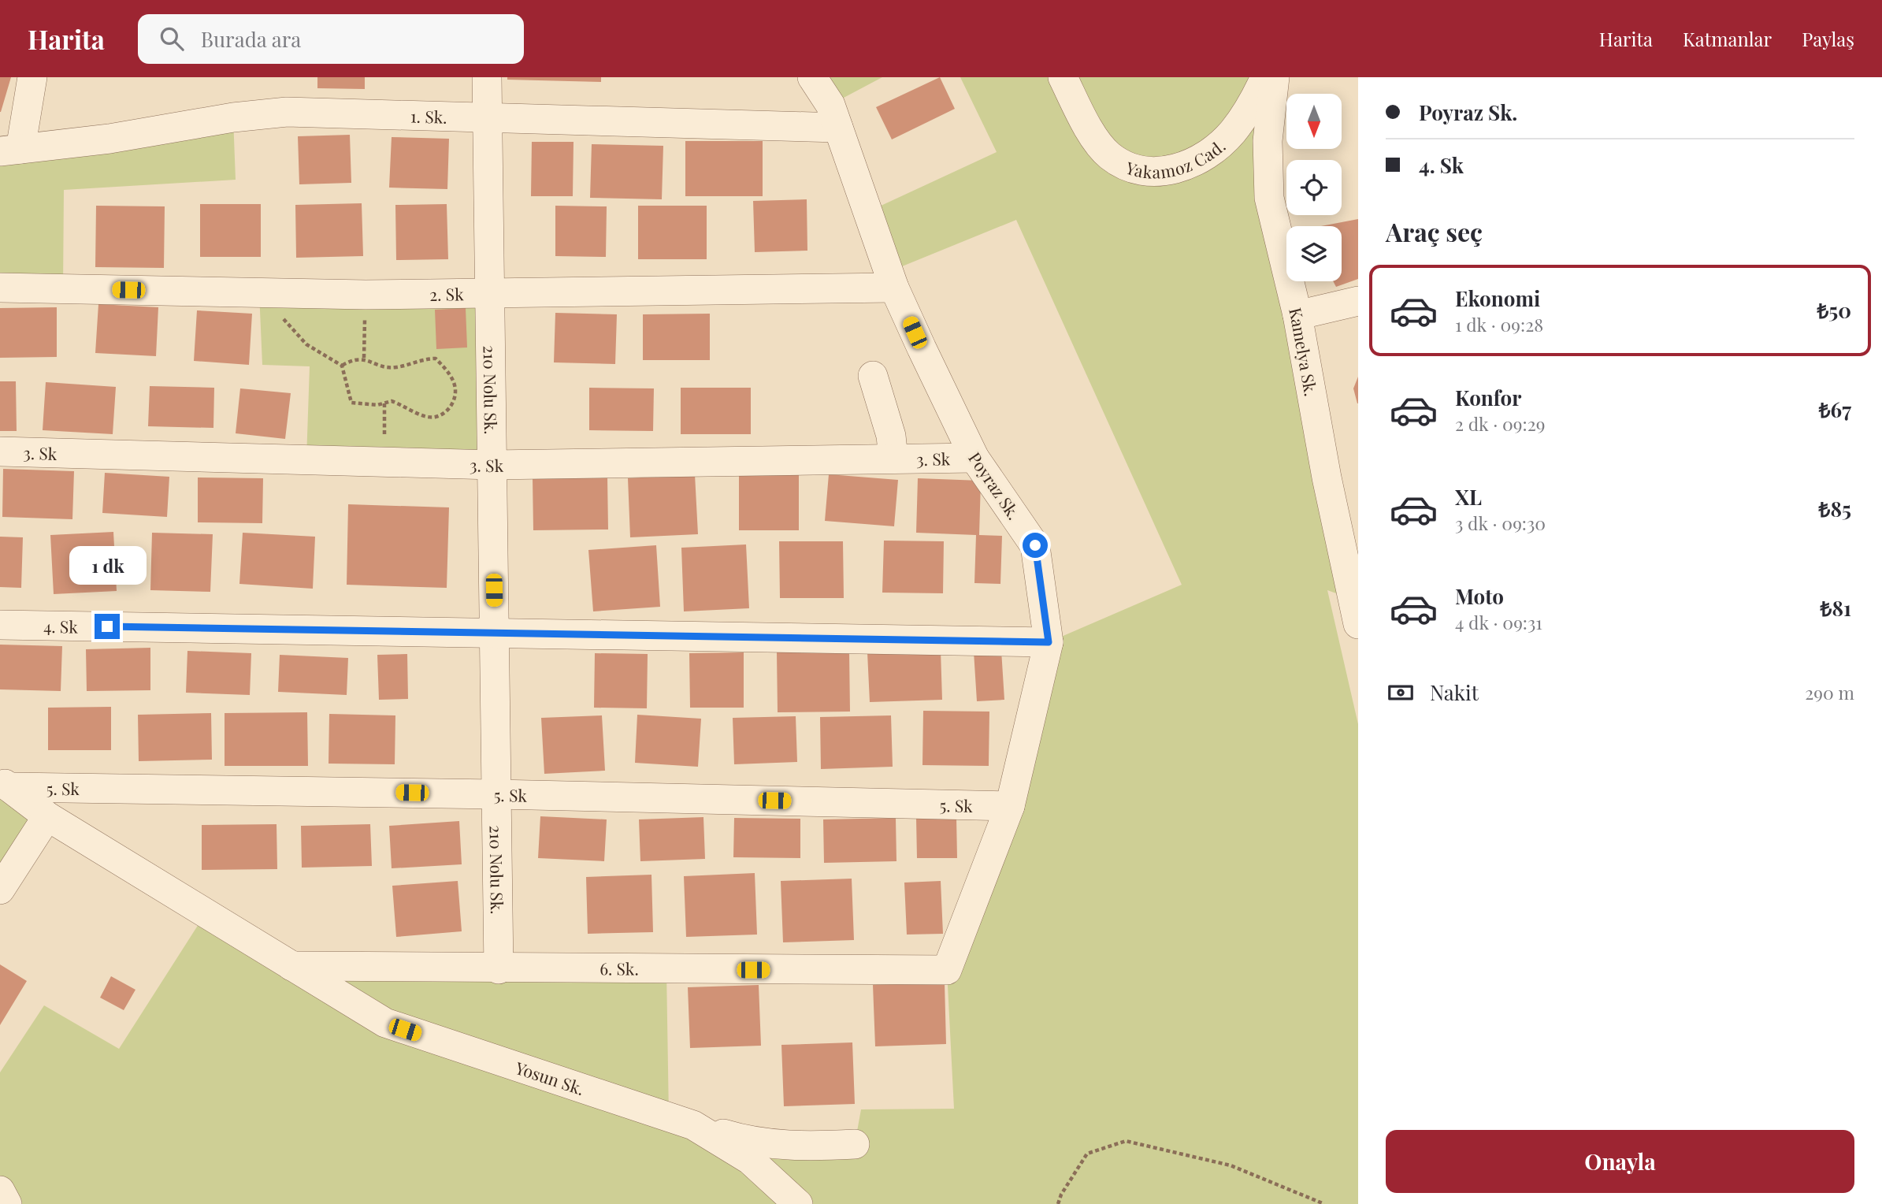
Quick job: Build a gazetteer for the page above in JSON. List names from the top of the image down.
{
  "streets": {
    "street": [
      "1. Sk.",
      "Yakamoz Cad.",
      "2. Sk",
      "Kamelya Sk.",
      "210 Nolu Sk.",
      "3. Sk",
      "Poyraz Sk.",
      "4. Sk",
      "5. Sk",
      "6. Sk.",
      "Yosun Sk."
    ]
  },
  "crossings": [
    ["1. Sk.", "210 Nolu Sk."],
    ["1. Sk.", "Poyraz Sk."],
    ["2. Sk", "210 Nolu Sk."],
    ["2. Sk", "Poyraz Sk."],
    ["210 Nolu Sk.", "3. Sk"],
    ["210 Nolu Sk.", "4. Sk"],
    ["210 Nolu Sk.", "5. Sk"],
    ["210 Nolu Sk.", "6. Sk."],
    ["3. Sk", "Poyraz Sk."],
    ["Poyraz Sk.", "4. Sk"],
    ["Poyraz Sk.", "5. Sk"],
    ["Poyraz Sk.", "6. Sk."],
    ["5. Sk", "Yosun Sk."],
    ["6. Sk.", "Yosun Sk."]
  ],
  "north": "bottom",
  "page": {
    "header": "Harita",
    "search": "Burada ara",
    "nav": ["Harita", "Katmanlar", "Paylaş"],
    "banner": ["Poyraz Sk.", "4. Sk"],
    "heading": "Araç seç",
    "list": [
      {
        "name": "Ekonomi",
        "note": "1 dk · 09:28",
        "value": "₺50"
      },
      {
        "name": "Konfor",
        "note": "2 dk · 09:29",
        "value": "₺67"
      },
      {
        "name": "XL",
        "note": "3 dk · 09:30",
        "value": "₺85"
      },
      {
        "name": "Moto",
        "note": "4 dk · 09:31",
        "value": "₺81"
      }
    ],
    "bubble": "1 dk",
    "pay": ["Nakit", "290 m"],
    "buttons": "Onayla"
  }
}
